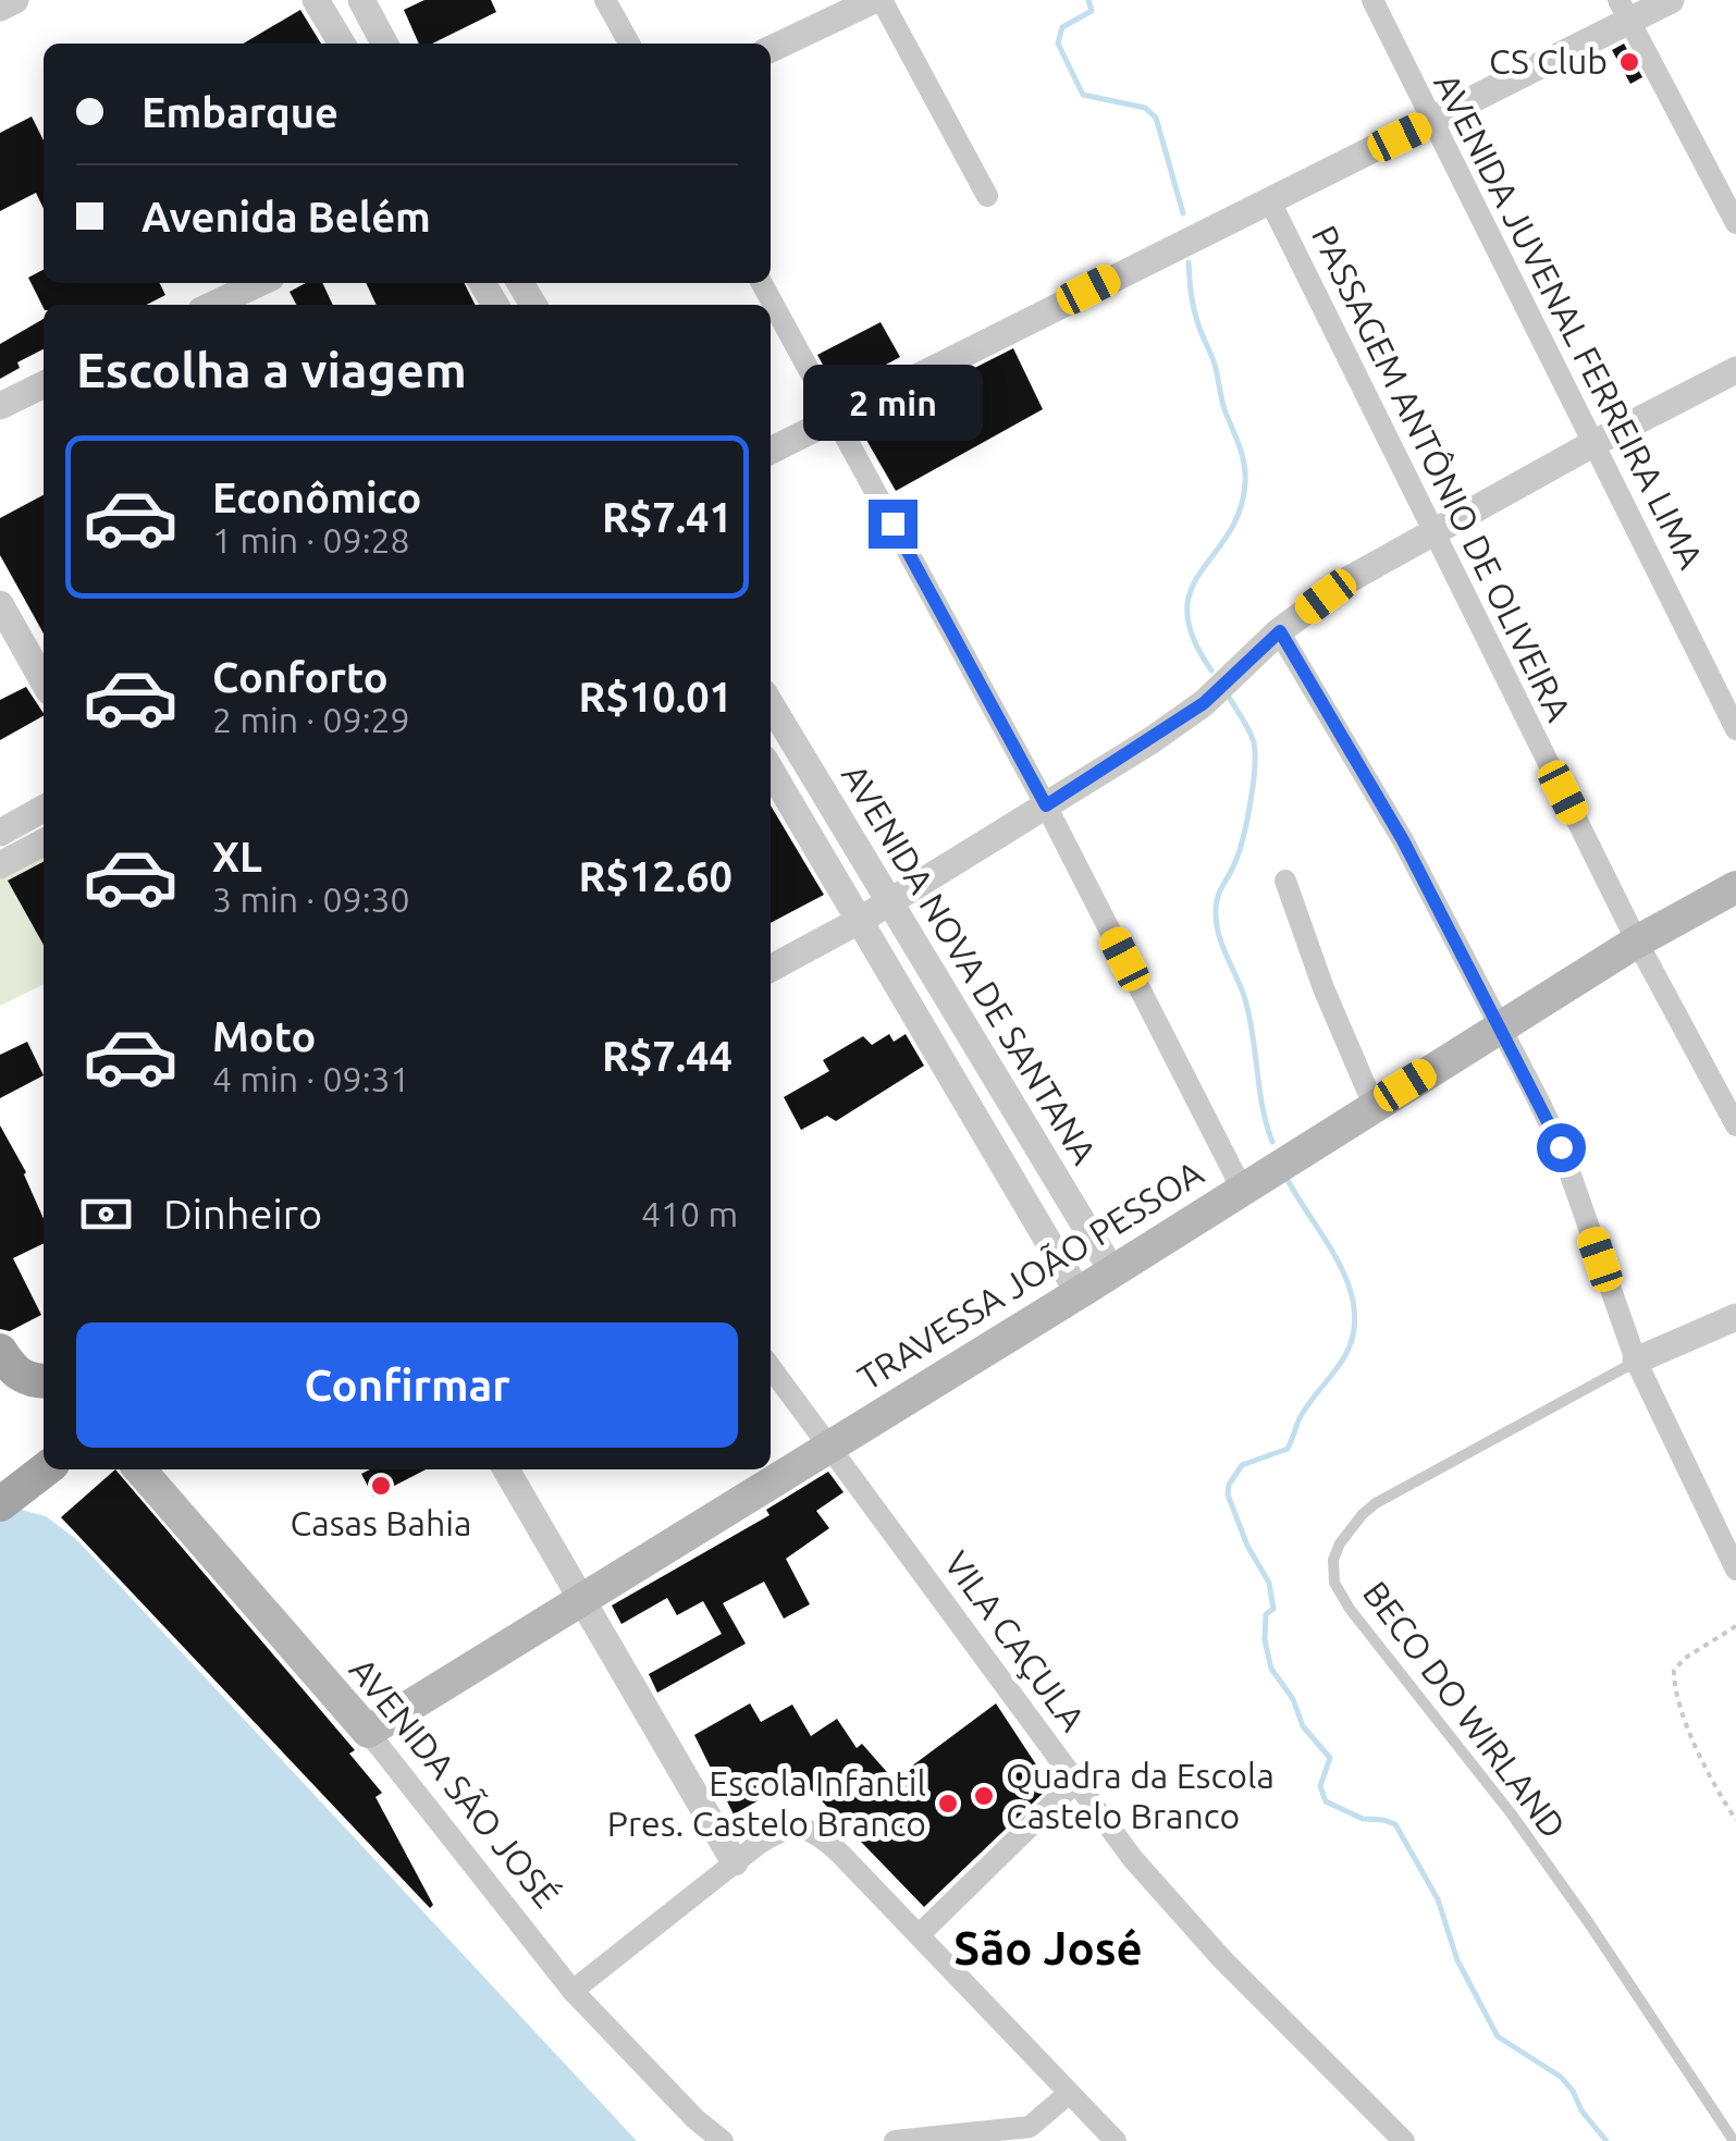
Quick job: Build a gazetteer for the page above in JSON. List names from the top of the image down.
{
  "streets": {
    "main road": ["TRAVESSA JOÃO PESSOA", "AVENIDA SÃO JOSÉ"],
    "street": [
      "AVENIDA JUVENAL FERREIRA LIMA",
      "PASSAGEM ANTÔNIO DE OLIVEIRA",
      "AVENIDA NOVA DE SANTANA",
      "VILA CAÇULA"
    ],
    "lane": ["BECO DO WIRLAND"]
  },
  "crossings": [
    ["PASSAGEM ANTÔNIO DE OLIVEIRA", "TRAVESSA JOÃO PESSOA"],
    ["AVENIDA NOVA DE SANTANA", "TRAVESSA JOÃO PESSOA"],
    ["TRAVESSA JOÃO PESSOA", "VILA CAÇULA"],
    ["TRAVESSA JOÃO PESSOA", "AVENIDA SÃO JOSÉ"]
  ],
  "districts": ["São José"],
  "places": [
    "CS Club",
    "Casas Bahia",
    "Quadra da Escola Castelo Branco",
    "Escola Infantil Pres. Castelo Branco"
  ],
  "page": {
    "banner": ["Embarque", "Avenida Belém"],
    "heading": "Escolha a viagem",
    "bubble": "2 min",
    "list": [
      {
        "name": "Econômico",
        "note": "1 min · 09:28",
        "value": "R$7.41"
      },
      {
        "name": "Conforto",
        "note": "2 min · 09:29",
        "value": "R$10.01"
      },
      {
        "name": "XL",
        "note": "3 min · 09:30",
        "value": "R$12.60"
      },
      {
        "name": "Moto",
        "note": "4 min · 09:31",
        "value": "R$7.44"
      }
    ],
    "pay": ["Dinheiro", "410 m"],
    "buttons": "Confirmar"
  }
}
